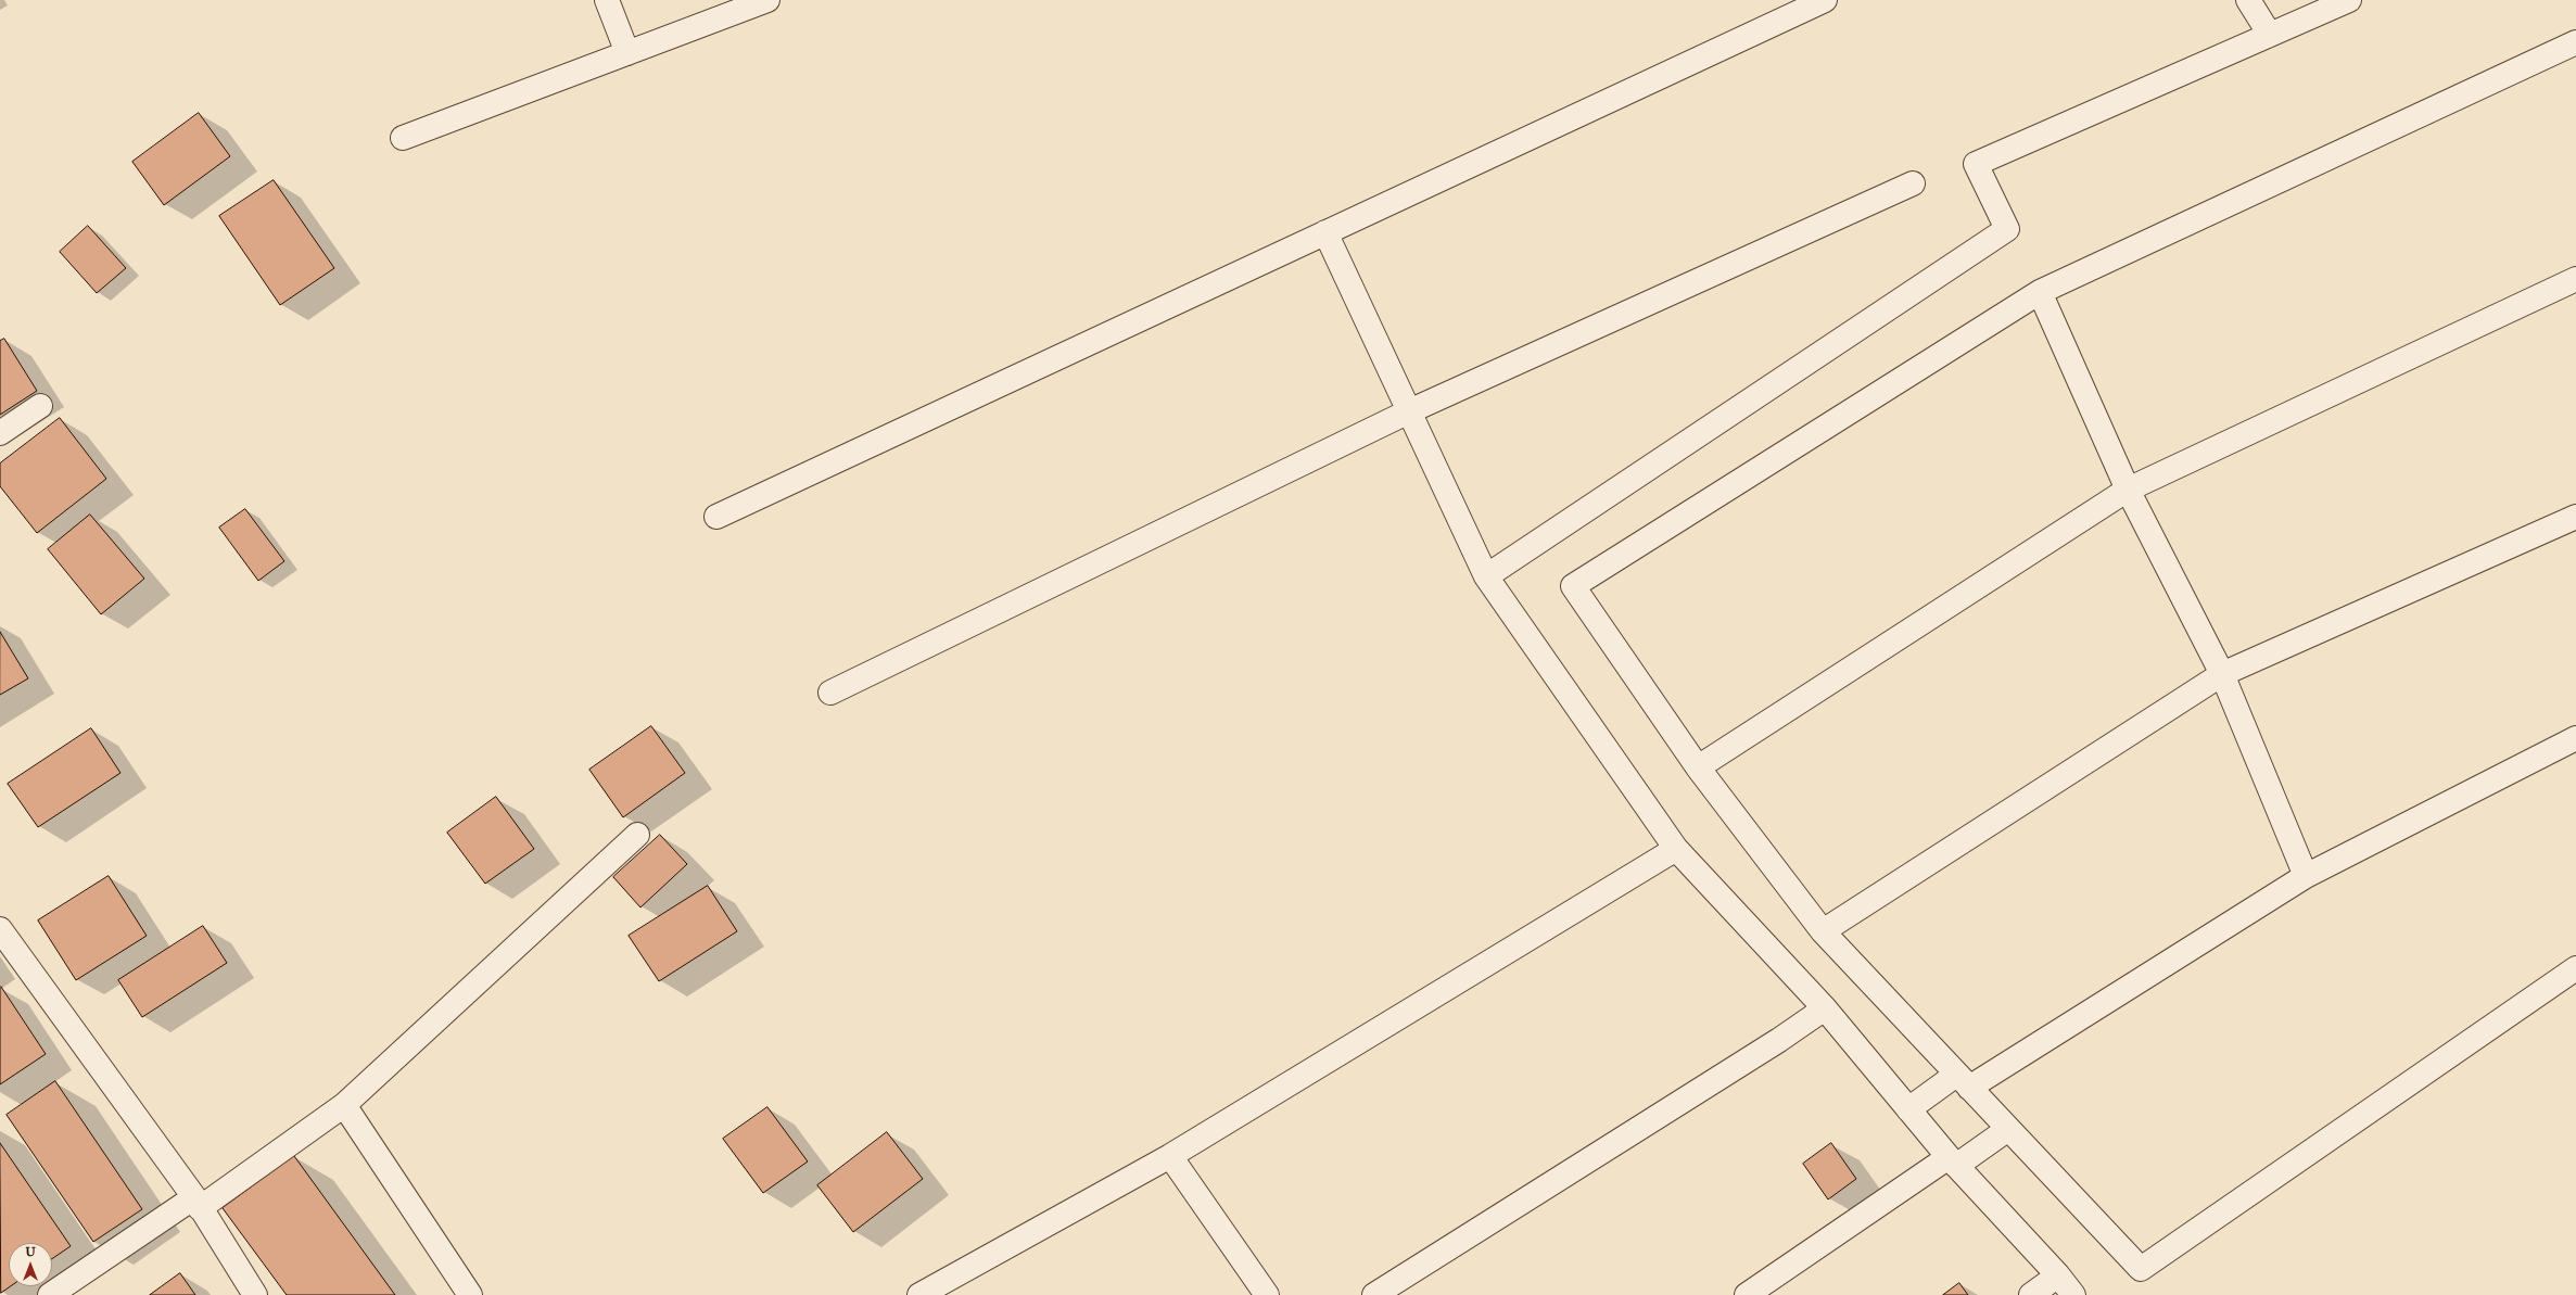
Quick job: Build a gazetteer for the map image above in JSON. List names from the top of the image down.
{
  "north": "top"
}
